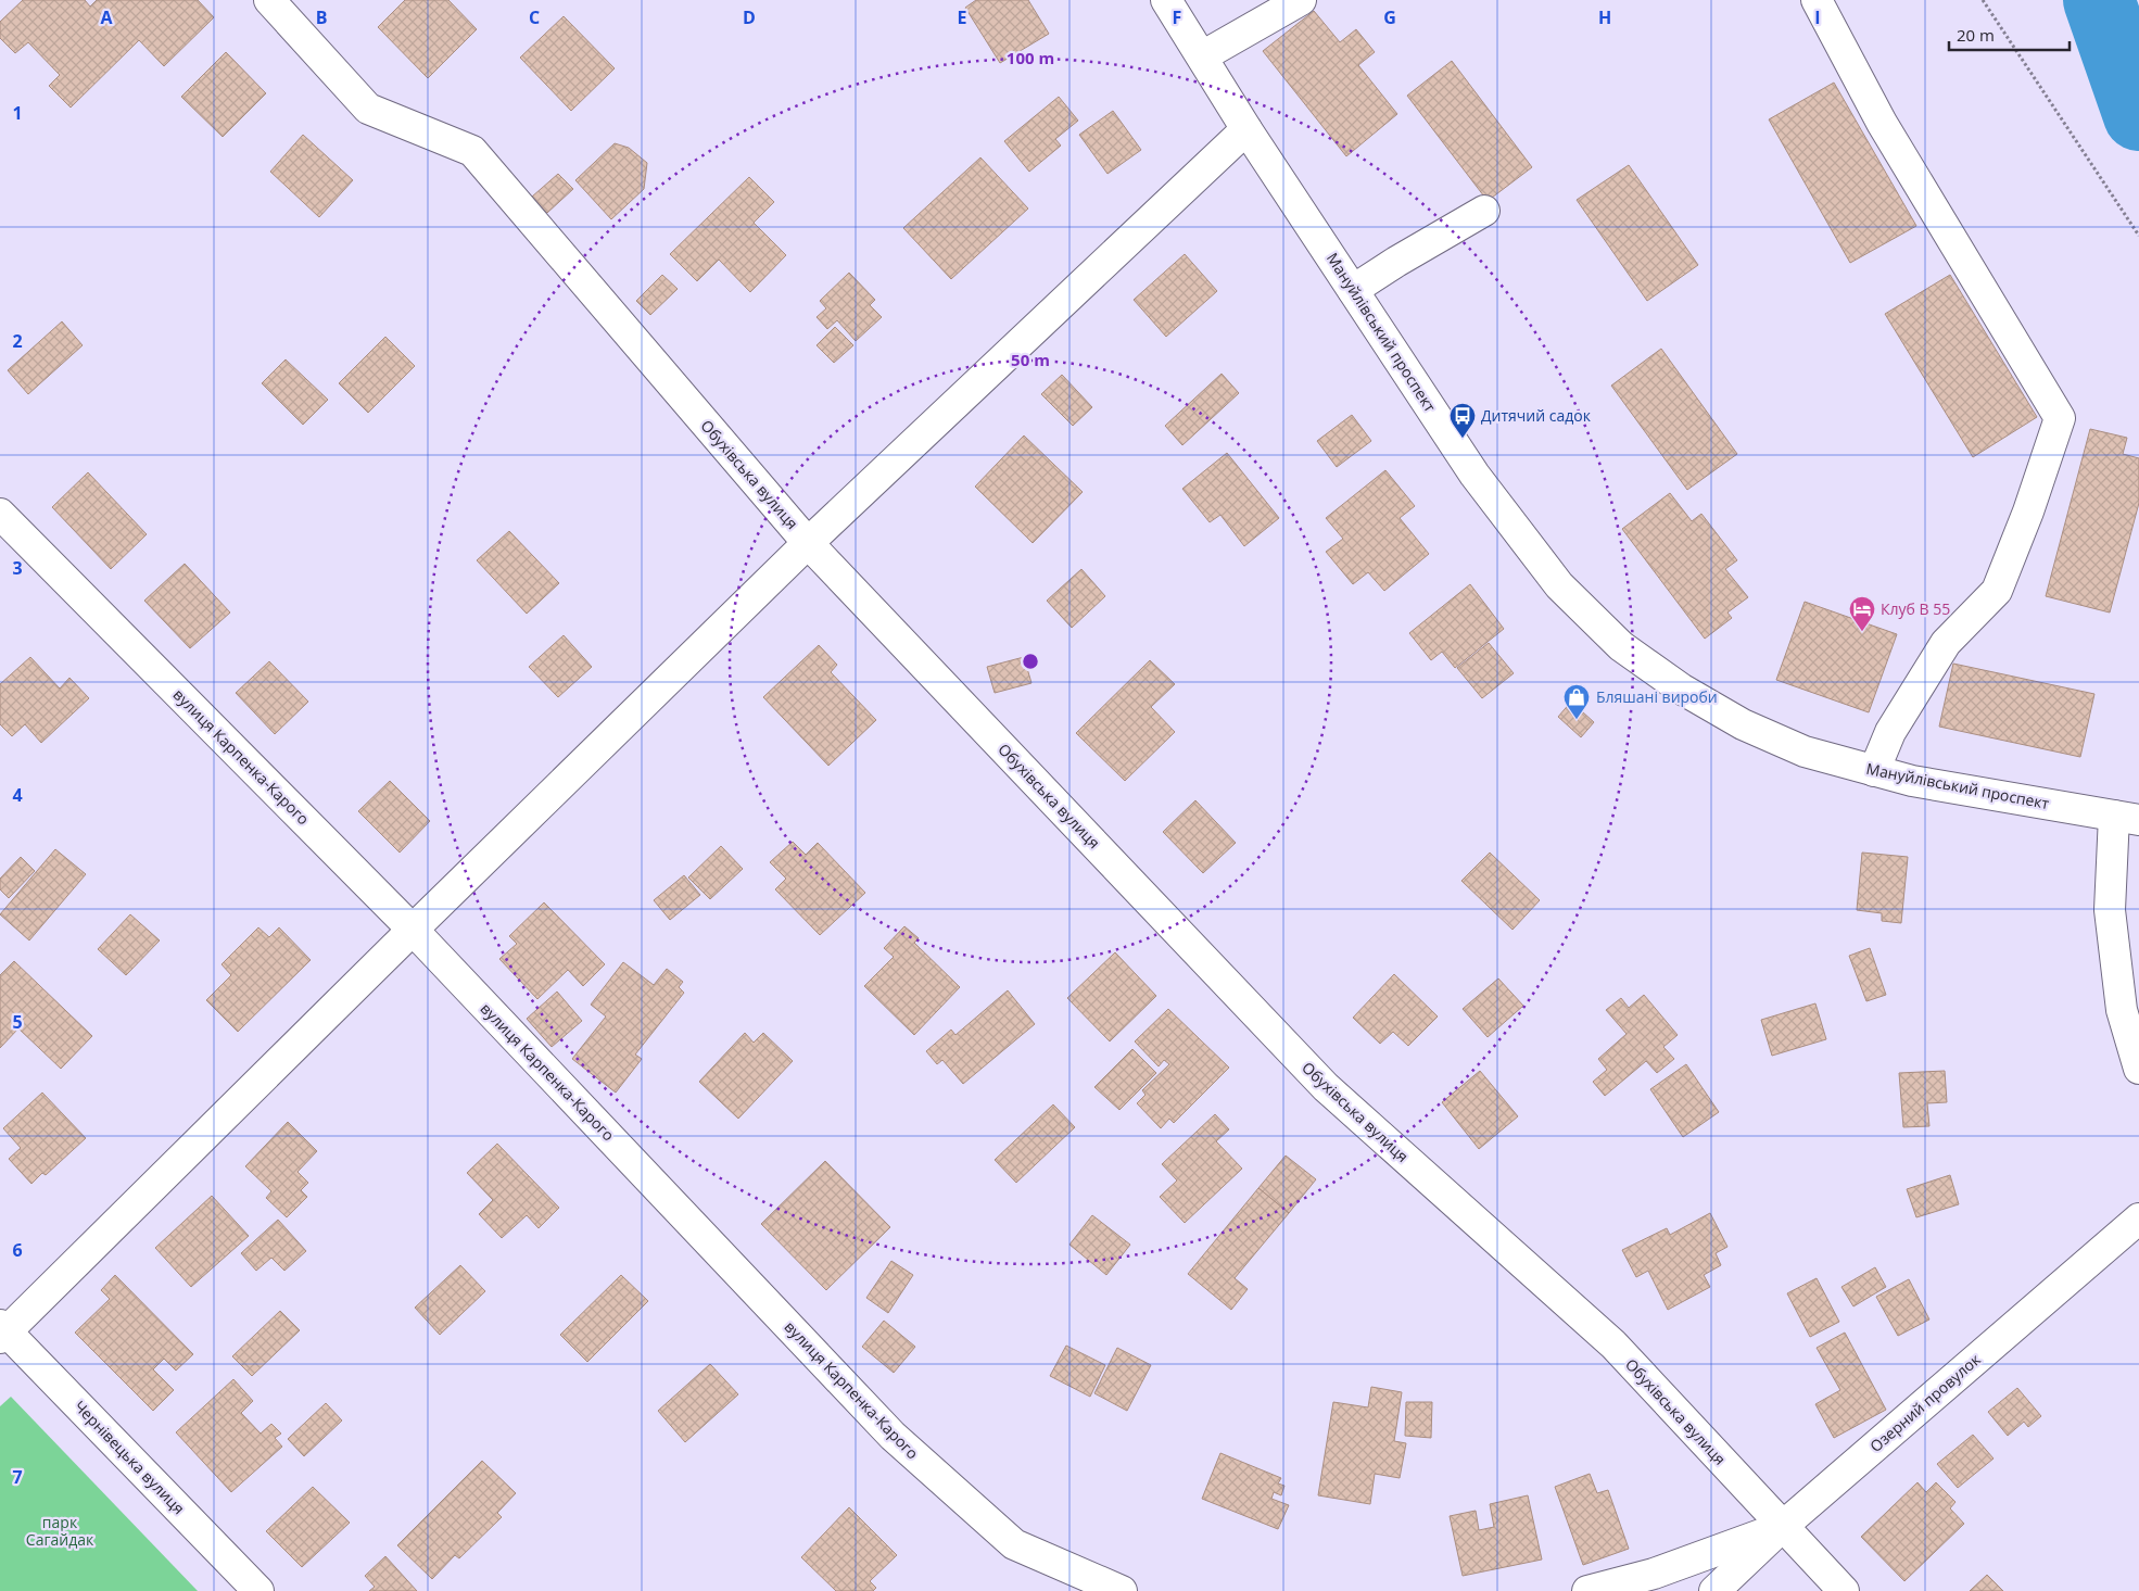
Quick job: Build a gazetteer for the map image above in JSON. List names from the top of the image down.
{
  "streets": {
    "street": [
      "Мануйлівський проспект",
      "Обухівська вулиця",
      "вулиця Карпенка-Карого",
      "Озерний провулок",
      "Чернівецька вулиця"
    ]
  },
  "crossings": [
    ["Обухівська вулиця", "Озерний провулок"]
  ],
  "parks": ["парк Сагайдак"],
  "places": {
    "bus stop": ["Дитячий садок"],
    "hotel": ["Клуб В 55"],
    "shop": ["Бляшані вироби"]
  },
  "scale_bar": "20 m",
  "grid": {
    "columns": [
      "A",
      "B",
      "C",
      "D",
      "E",
      "F",
      "G",
      "H",
      "I"
    ],
    "rows": [
      "1",
      "2",
      "3",
      "4",
      "5",
      "6",
      "7"
    ]
  },
  "rings": ["100 m", "50 m"]
}
